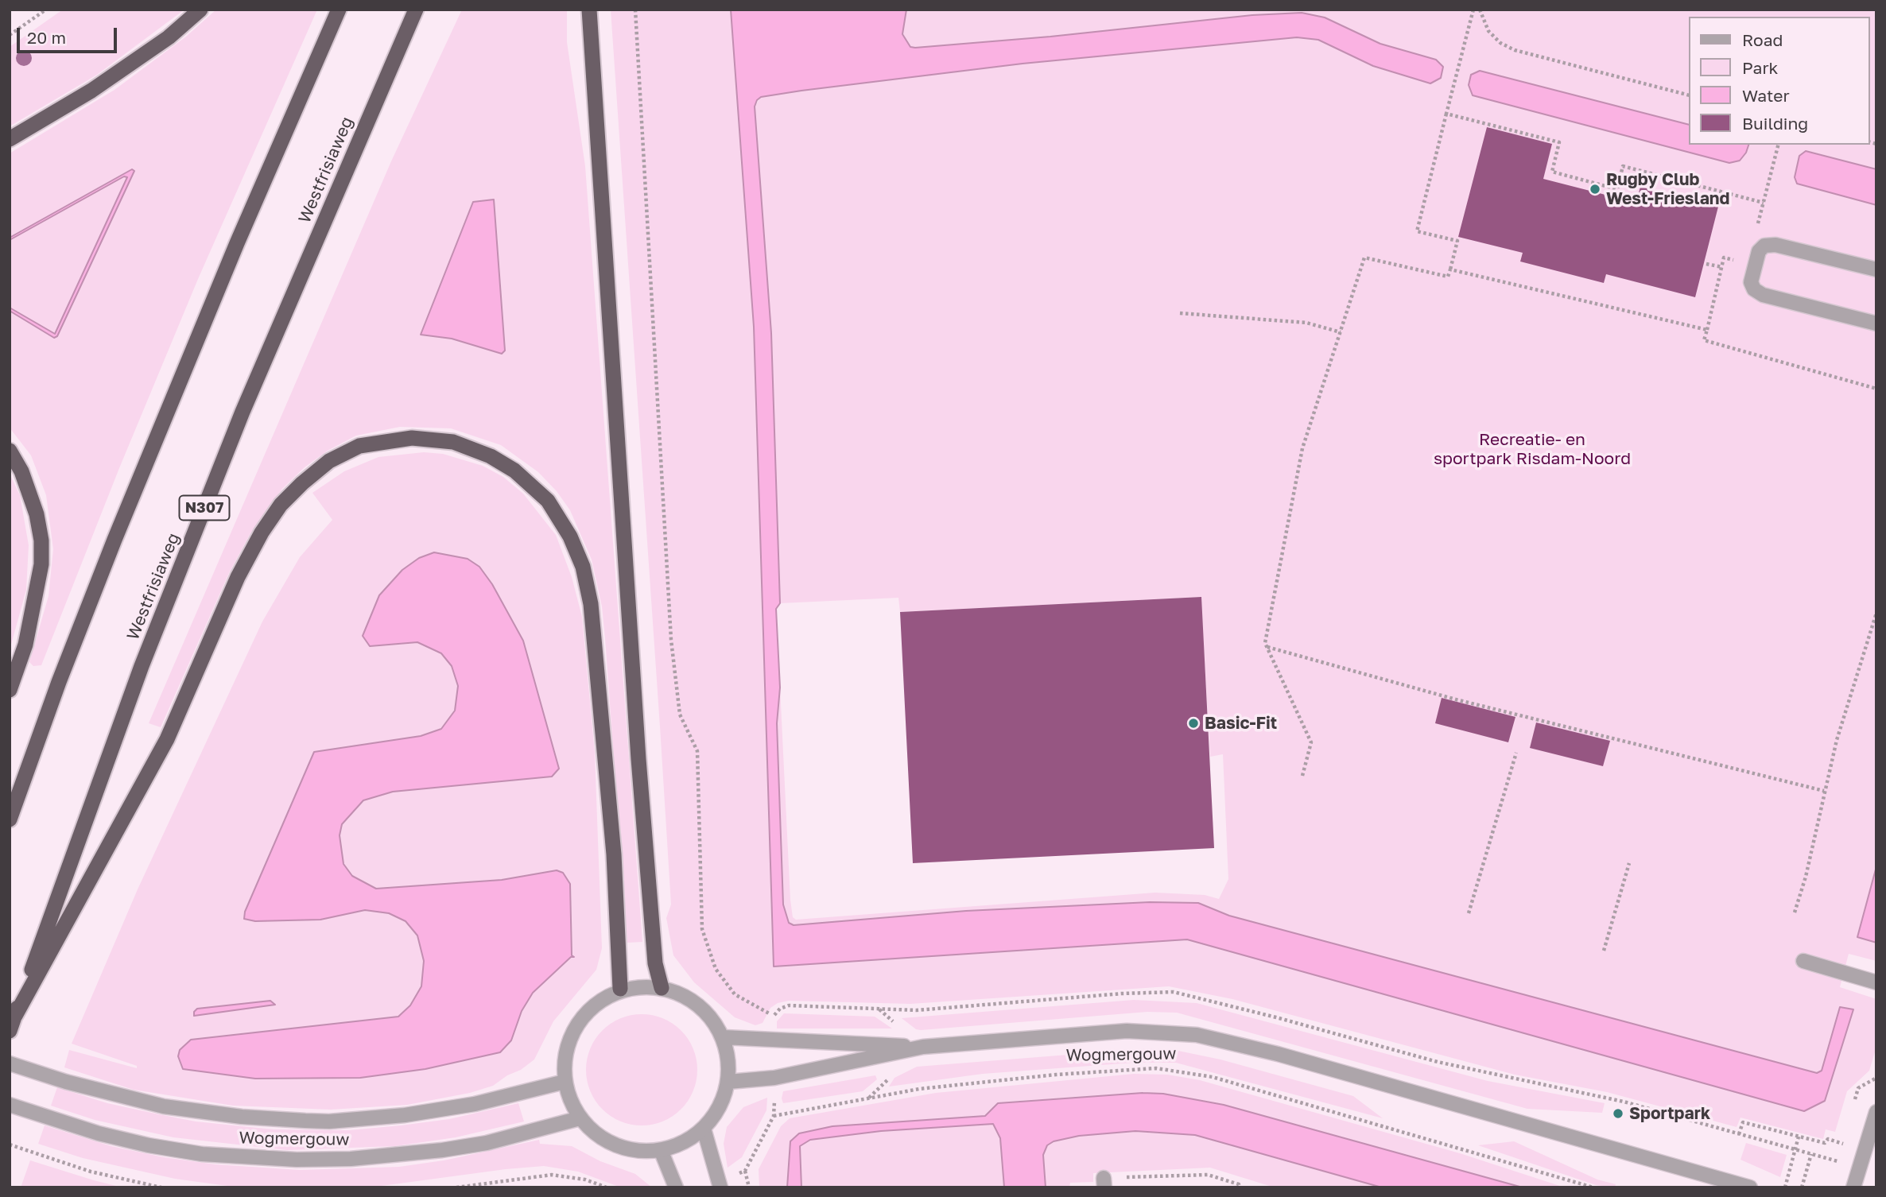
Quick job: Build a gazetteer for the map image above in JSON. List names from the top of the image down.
{
  "streets": {
    "highway": ["Westfrisiaweg", "N307"],
    "street": ["Wogmergouw"]
  },
  "crossings": [
    ["Westfrisiaweg", "N307"],
    ["N307", "Wogmergouw"]
  ],
  "parks": ["Recreatie- en sportpark Risdam-Noord"],
  "places": ["Rugby Club West-Friesland", "Basic-Fit", "Sportpark"],
  "legend": [
    "Road",
    "Park",
    "Water",
    "Building"
  ],
  "scale_bar": "20 m"
}
